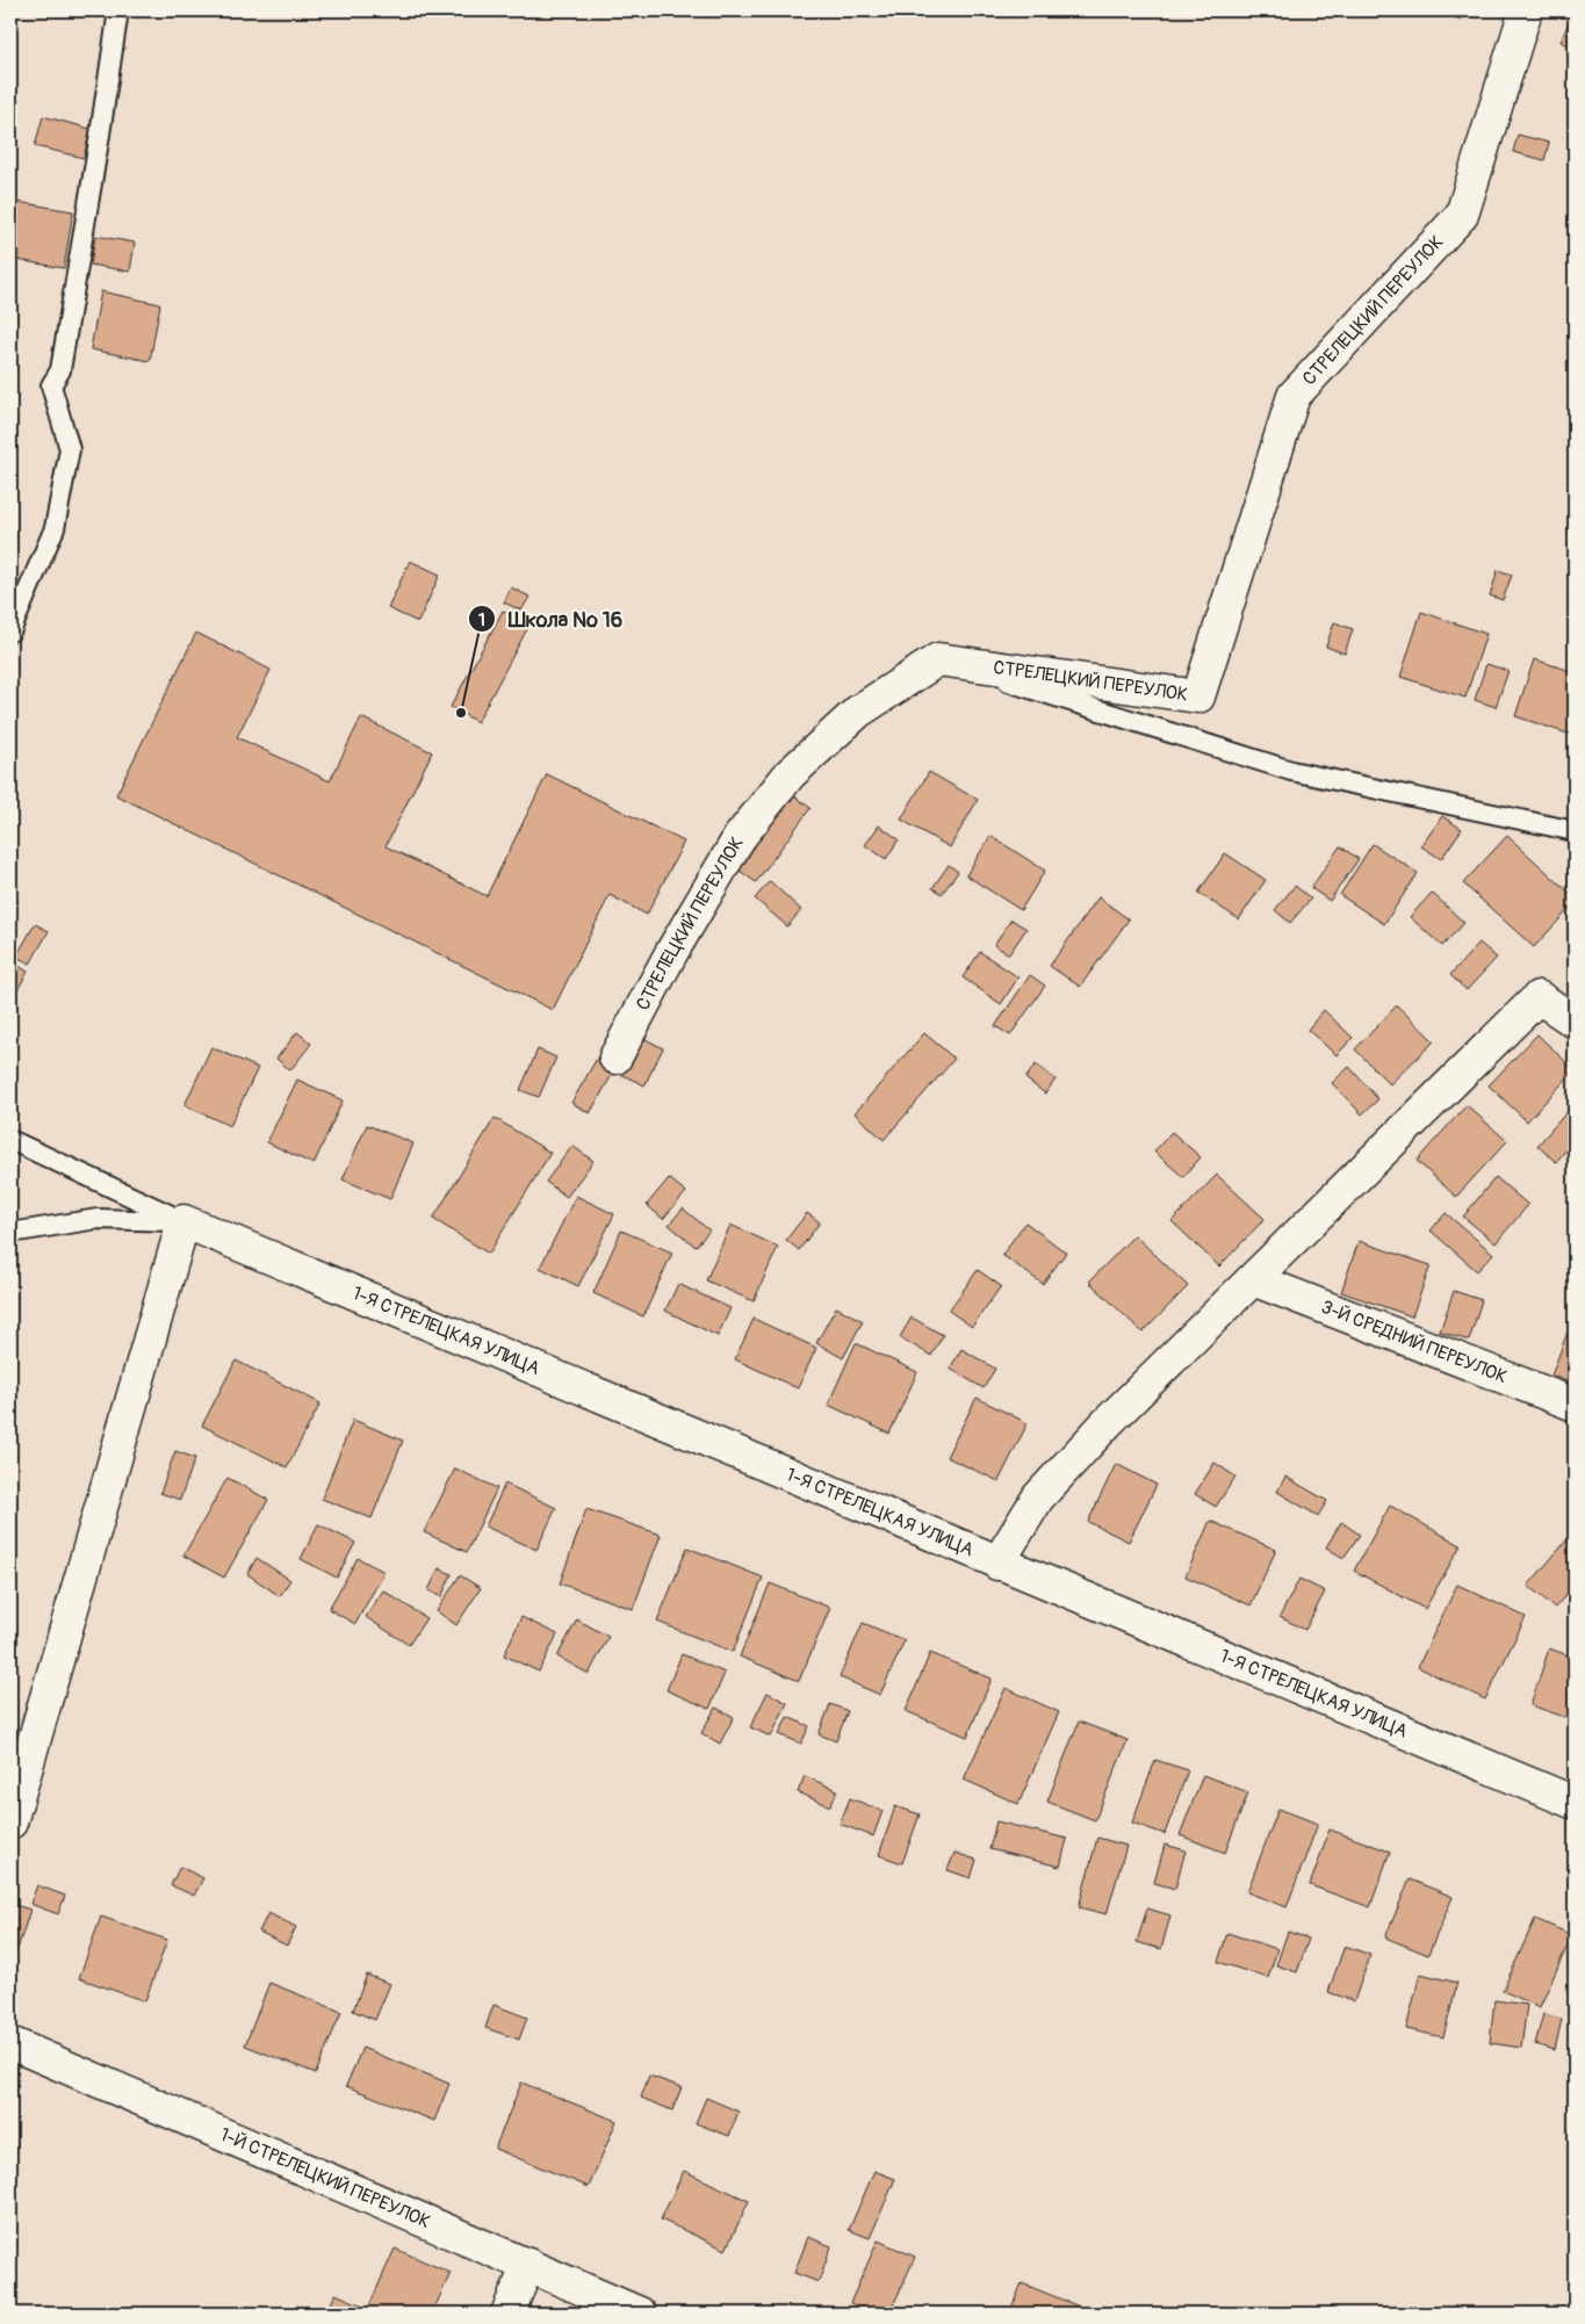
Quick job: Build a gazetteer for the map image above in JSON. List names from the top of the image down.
{
  "streets": {
    "street": [
      "СТРЕЛЕЦКИЙ ПЕРЕУЛОК",
      "1-Я СТРЕЛЕЦКАЯ УЛИЦА",
      "3-Й СРЕДНИЙ ПЕРЕУЛОК",
      "1-Й СТРЕЛЕЦКИЙ ПЕРЕУЛОК"
    ]
  },
  "places": ["Школа № 16"]
}
